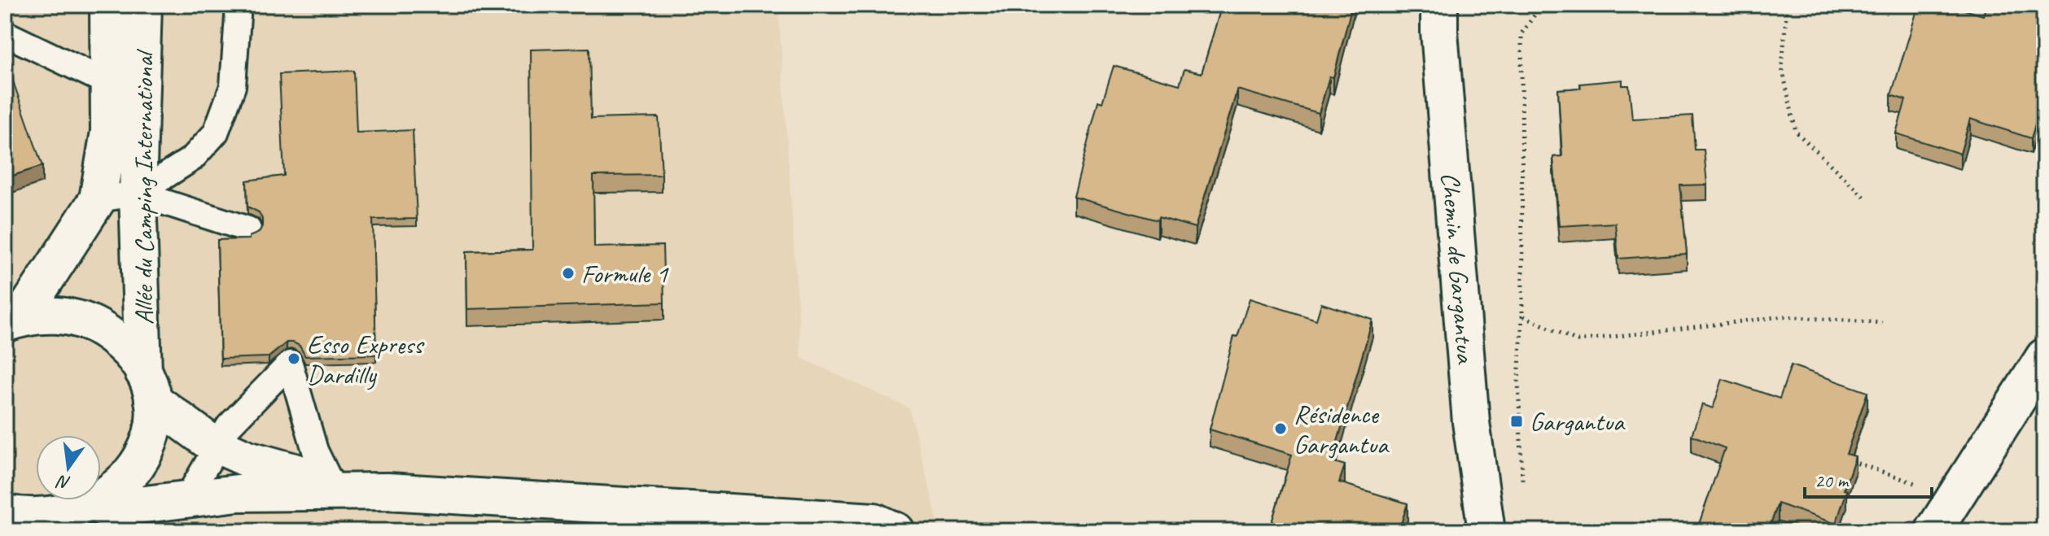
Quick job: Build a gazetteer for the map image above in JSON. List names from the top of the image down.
{
  "streets": {
    "street": ["Allée du Camping International", "Chemin de Gargantua"]
  },
  "places": {
    "other": ["Formule 1", "Esso Express Dardilly", "Résidence Gargantua"],
    "transit": ["Gargantua"]
  },
  "scale_bar": "20 m",
  "north": "bottom"
}
